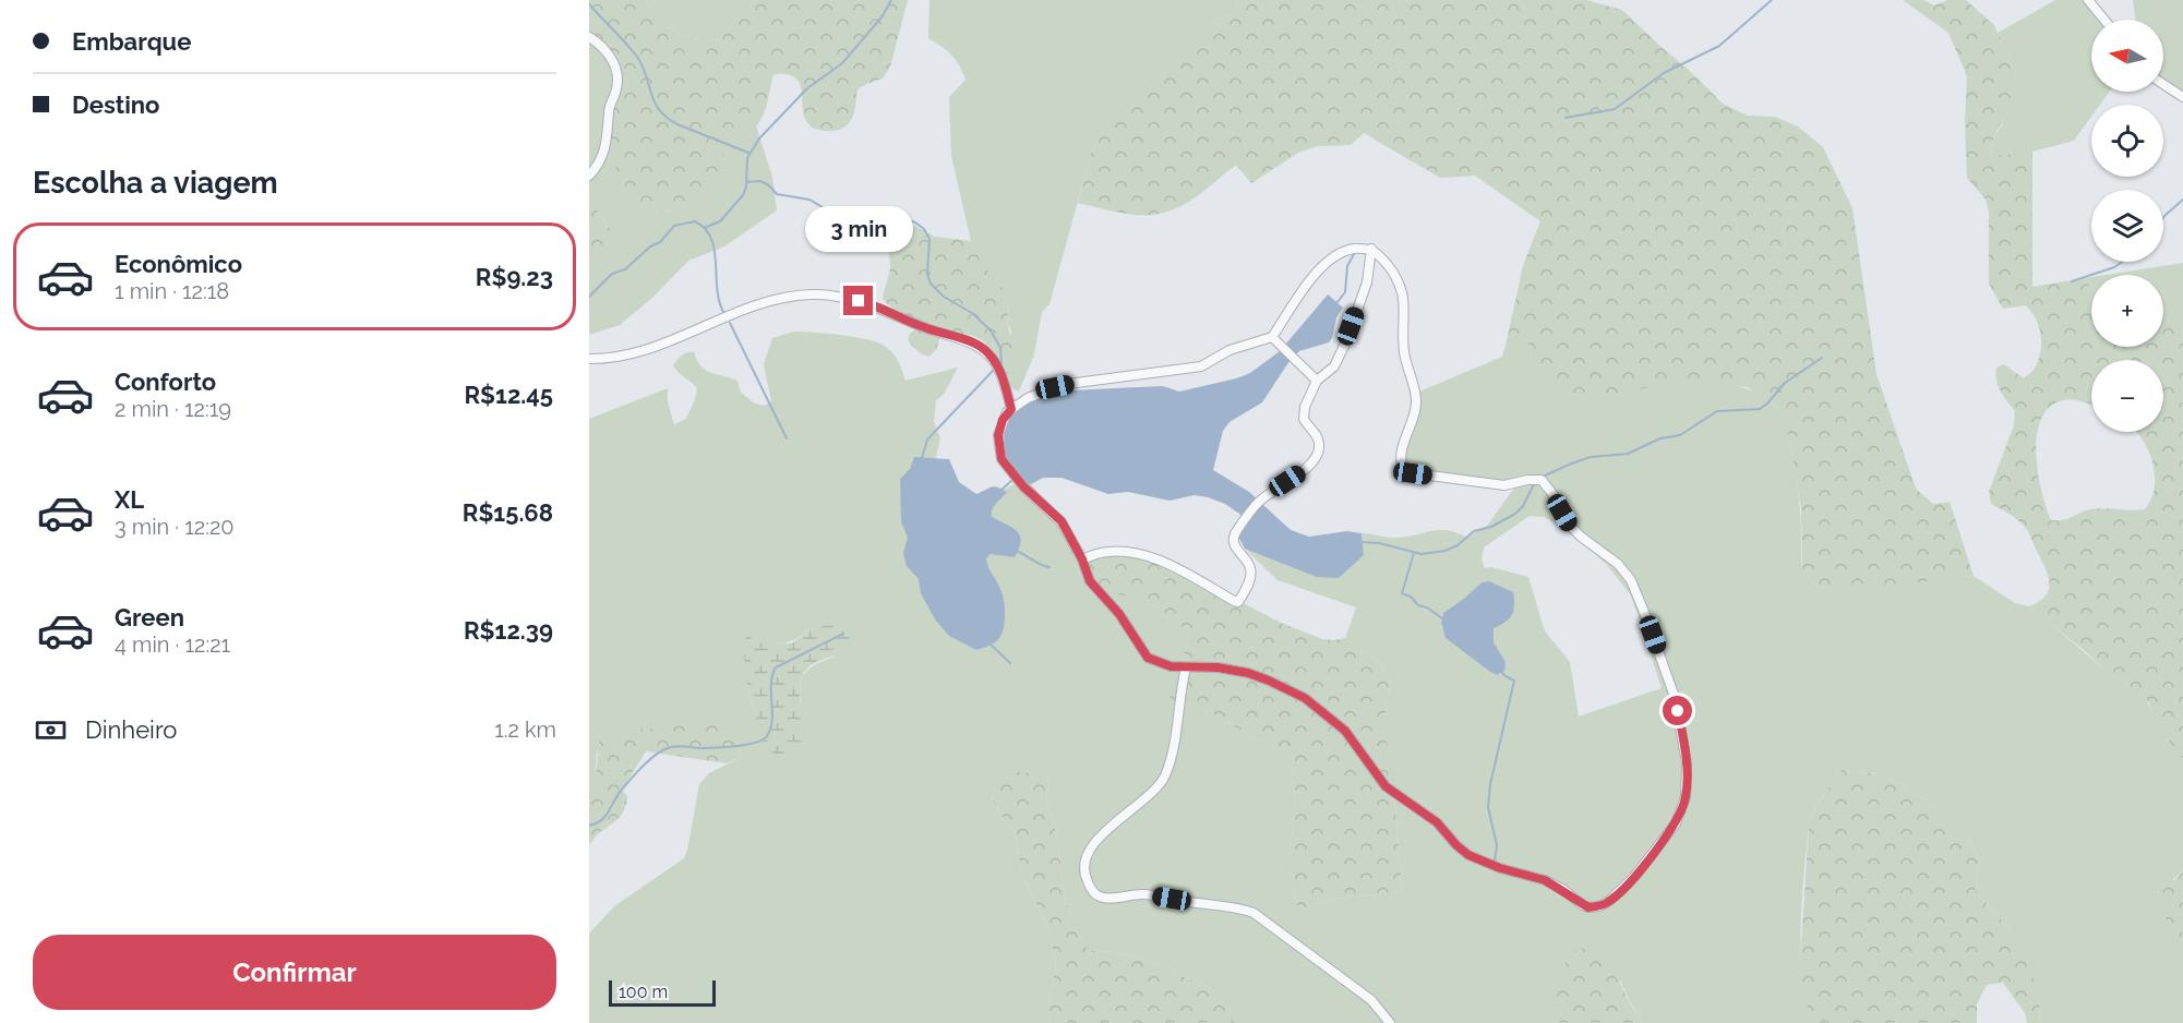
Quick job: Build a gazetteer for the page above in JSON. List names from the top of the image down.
{
  "scale_bar": "100 m",
  "north": "left",
  "page": {
    "banner": ["Embarque", "Destino"],
    "map_buttons": ["+", "−"],
    "heading": "Escolha a viagem",
    "bubble": "3 min",
    "list": [
      {
        "name": "Econômico",
        "note": "1 min · 12:18",
        "value": "R$9.23"
      },
      {
        "name": "Conforto",
        "note": "2 min · 12:19",
        "value": "R$12.45"
      },
      {
        "name": "XL",
        "note": "3 min · 12:20",
        "value": "R$15.68"
      },
      {
        "name": "Green",
        "note": "4 min · 12:21",
        "value": "R$12.39"
      }
    ],
    "pay": ["Dinheiro", "1.2 km"],
    "buttons": "Confirmar",
    "scale": "100 m"
  }
}
